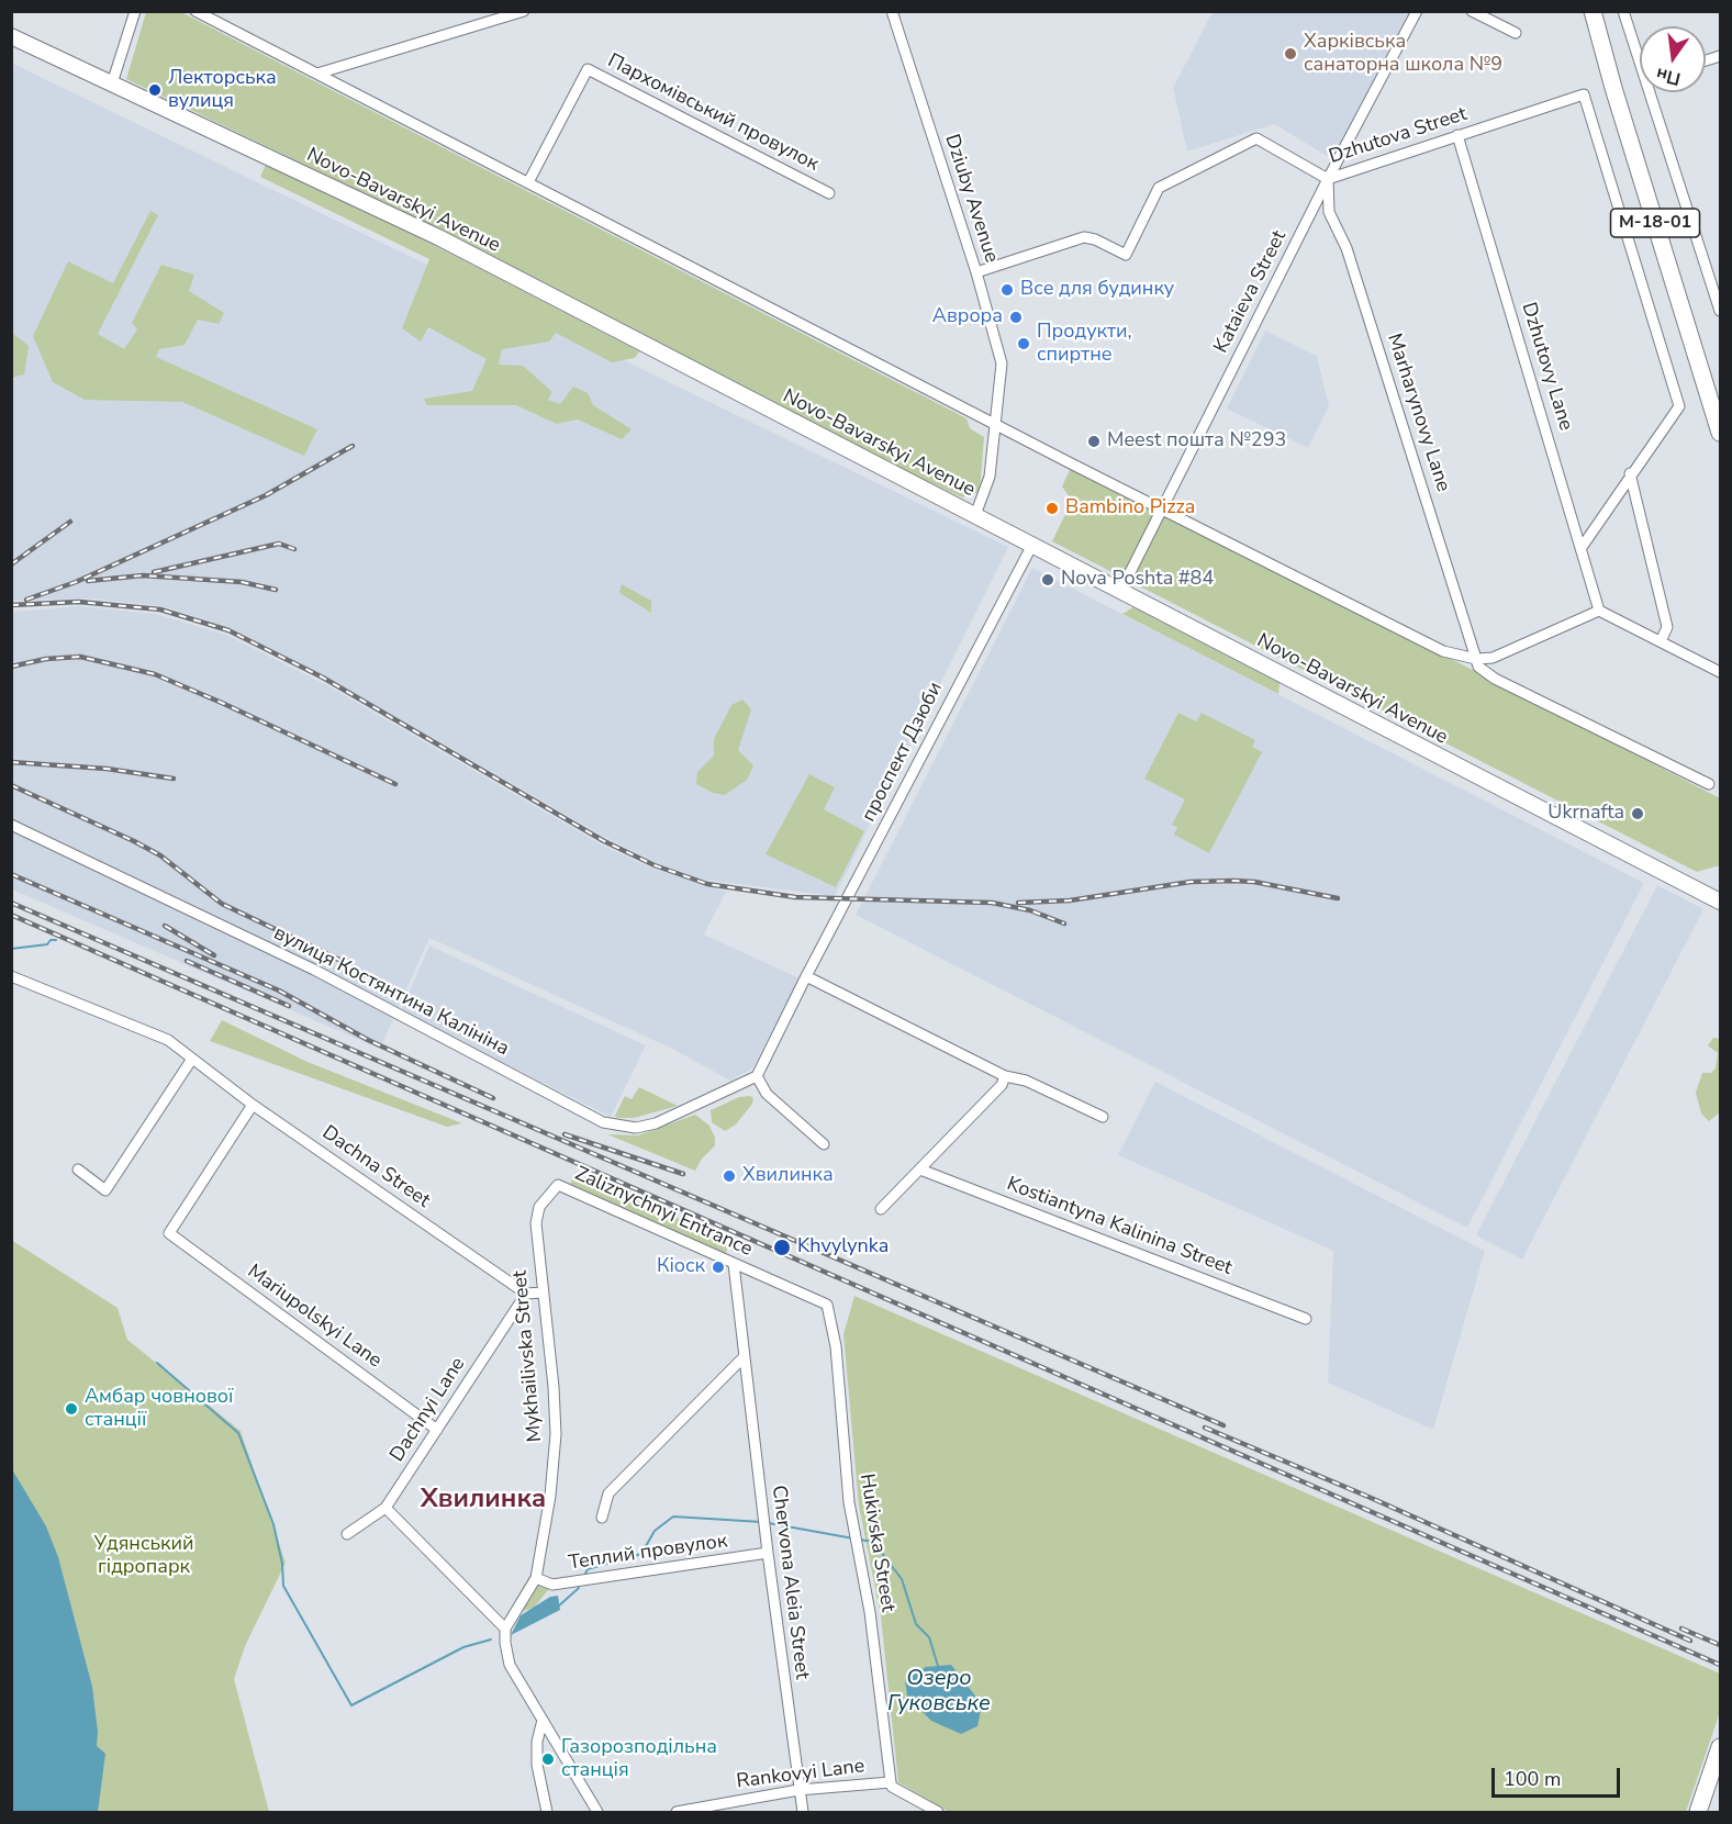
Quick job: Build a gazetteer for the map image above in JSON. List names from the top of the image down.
{
  "streets": {
    "highway": ["М-18-01"],
    "main road": ["Novo-Bavarskyi Avenue"],
    "street": [
      "Пархомівський провулок",
      "Dzhutova Street",
      "Dziuby Avenue",
      "Kataieva Street",
      "Dzhutovy Lane",
      "Marharynovy Lane",
      "проспект Дзюби",
      "вулиця Костянтина Калініна",
      "Dachna Street",
      "Zaliznychnyi Entrance",
      "Kostiantyna Kalinina Street",
      "Mariupolskyi Lane",
      "Mykhailivska Street",
      "Dachnyi Lane",
      "Hukivska Street",
      "Теплий провулок",
      "Chervona Aleia Street",
      "Rankovyi Lane"
    ]
  },
  "crossings": [
    ["Dzhutova Street", "Dziuby Avenue"],
    ["Dzhutova Street", "Kataieva Street"],
    ["Dzhutova Street", "Dzhutovy Lane"],
    ["Dzhutova Street", "Marharynovy Lane"],
    ["Dziuby Avenue", "Novo-Bavarskyi Avenue"],
    ["Novo-Bavarskyi Avenue", "Kataieva Street"],
    ["Novo-Bavarskyi Avenue", "проспект Дзюби"],
    ["Kataieva Street", "Marharynovy Lane"],
    ["Dachna Street", "Mariupolskyi Lane"],
    ["Dachna Street", "Dachnyi Lane"],
    ["Zaliznychnyi Entrance", "Mykhailivska Street"],
    ["Zaliznychnyi Entrance", "Hukivska Street"],
    ["Zaliznychnyi Entrance", "Chervona Aleia Street"],
    ["Mariupolskyi Lane", "Dachnyi Lane"],
    ["Mykhailivska Street", "Теплий провулок"],
    ["Hukivska Street", "Rankovyi Lane"],
    ["Теплий провулок", "Chervona Aleia Street"],
    ["Chervona Aleia Street", "Rankovyi Lane"]
  ],
  "districts": ["Хвилинка"],
  "water": ["Озеро Гуковське"],
  "parks": ["Удянський гідропарк"],
  "places": [
    "Харківська санаторна школа №9",
    "Лекторська вулиця",
    "Все для будинку",
    "Аврора",
    "Продукти, спиртне",
    "Meest пошта №293",
    "Bambino Pizza",
    "Nova Poshta #84",
    "Ukrnafta",
    "Хвилинка",
    "Khvylynka",
    "Кіоск",
    "Амбар човнової станції",
    "Газорозподільна станція"
  ],
  "scale_bar": "100 m",
  "north": "bottom"
}
